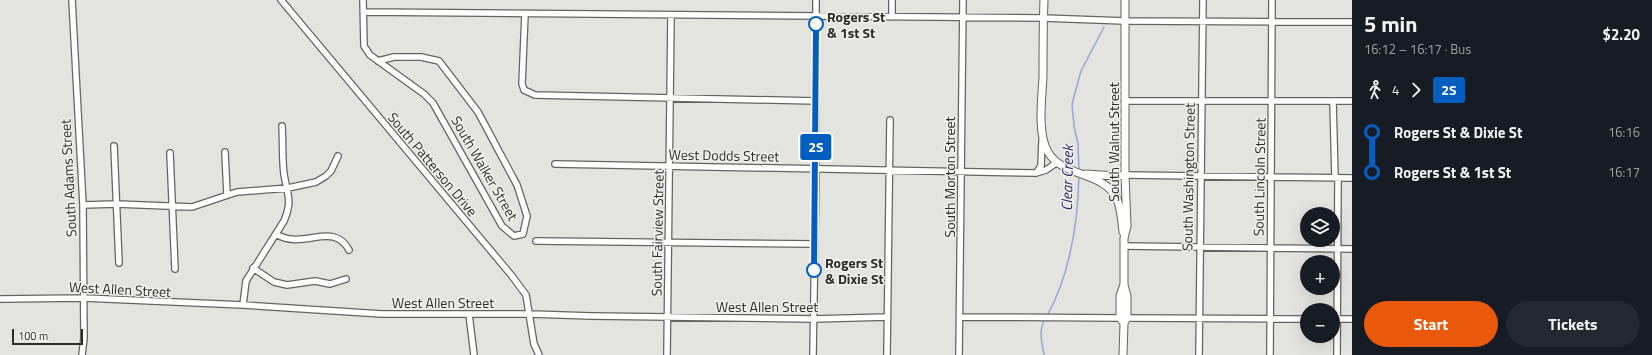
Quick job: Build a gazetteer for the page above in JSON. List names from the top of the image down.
{
  "streets": {
    "main road": ["South Walnut Street"],
    "street": [
      "West Dodds Street",
      "South Patterson Drive",
      "South Walker Street",
      "South Morton Street",
      "South Washington Street",
      "South Lincoln Street",
      "South Adams Street",
      "South Fairview Street",
      "West Allen Street"
    ]
  },
  "crossings": [
    ["West Dodds Street", "South Morton Street"],
    ["West Dodds Street", "South Fairview Street"],
    ["South Patterson Drive", "West Allen Street"],
    ["South Adams Street", "West Allen Street"],
    ["South Fairview Street", "West Allen Street"]
  ],
  "water": ["Clear Creek"],
  "places": ["Rogers St & 1st St", "Rogers St & Dixie St"],
  "lines": ["bus line 2S"],
  "scale_bar": "100 m",
  "page": {
    "on_map": "2S",
    "heading": ["5 min", "16:12 – 16:17 · Bus", "$2.20"],
    "legs": ["4", "2S"],
    "list": [
      {
        "name": "Rogers St & Dixie St",
        "value": "16:16"
      },
      {
        "name": "Rogers St & 1st St",
        "value": "16:17"
      }
    ],
    "map_buttons": ["+", "−"],
    "buttons": ["Start", "Tickets"],
    "scale": "100 m"
  }
}
